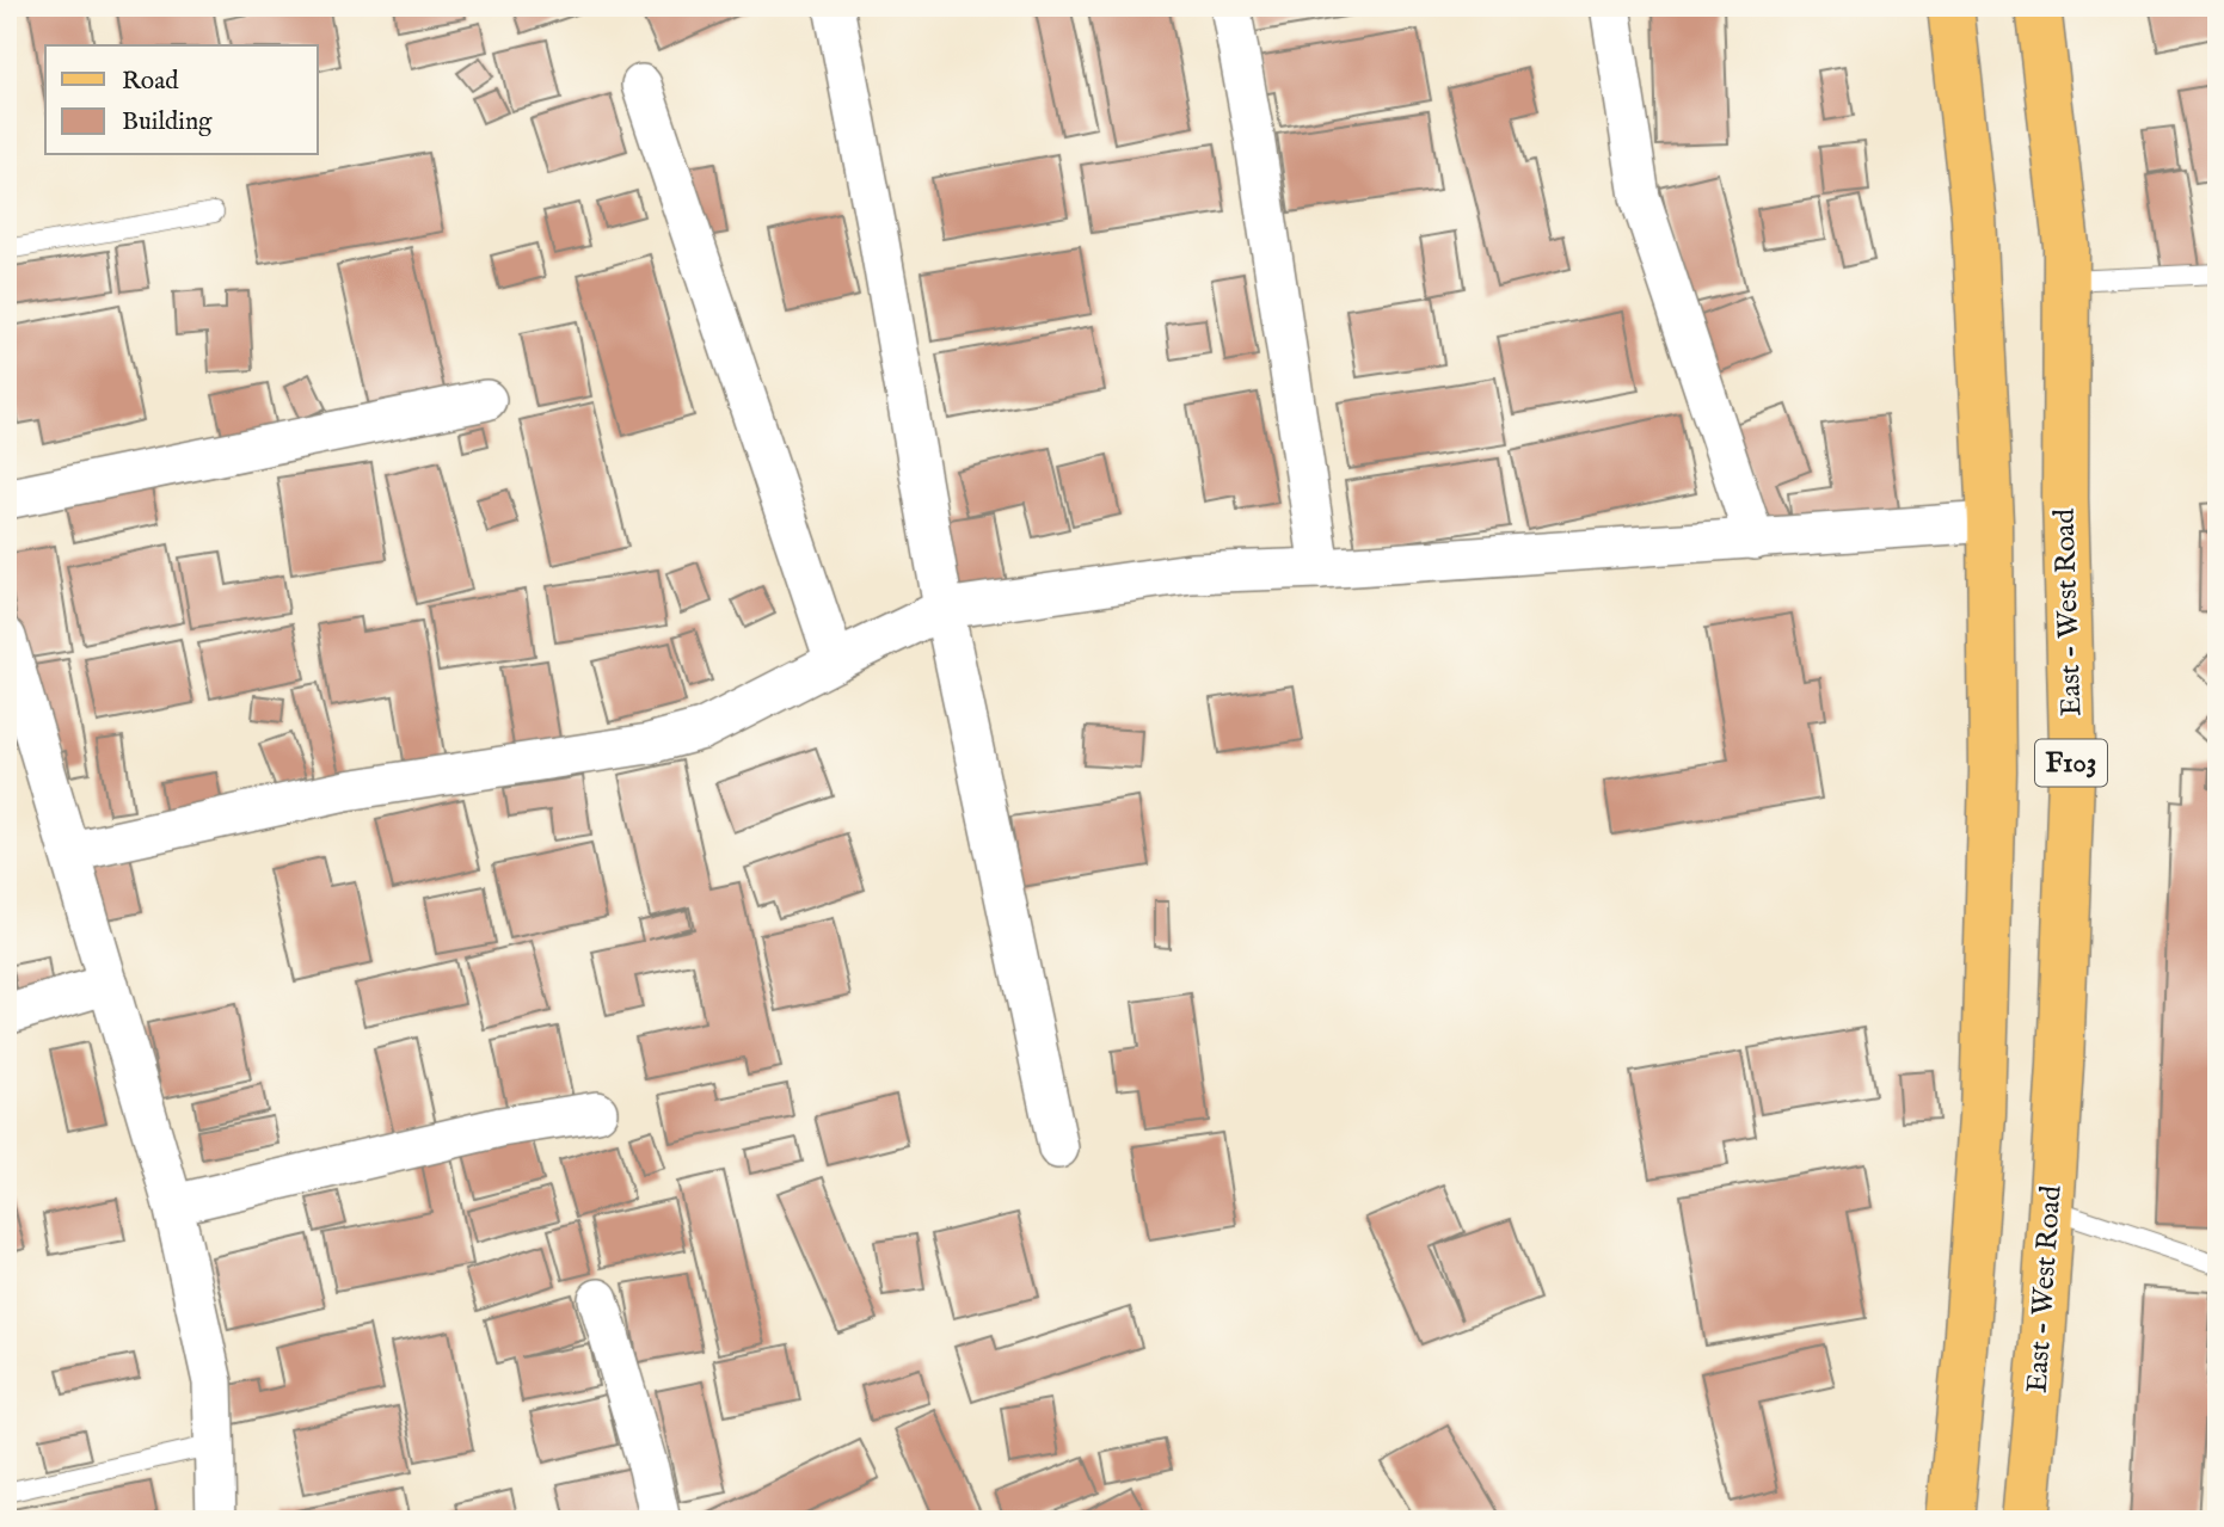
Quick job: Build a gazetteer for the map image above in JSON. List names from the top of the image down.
{
  "streets": {
    "main road": ["East - West Road", "F103"]
  },
  "legend": ["Road", "Building"]
}
